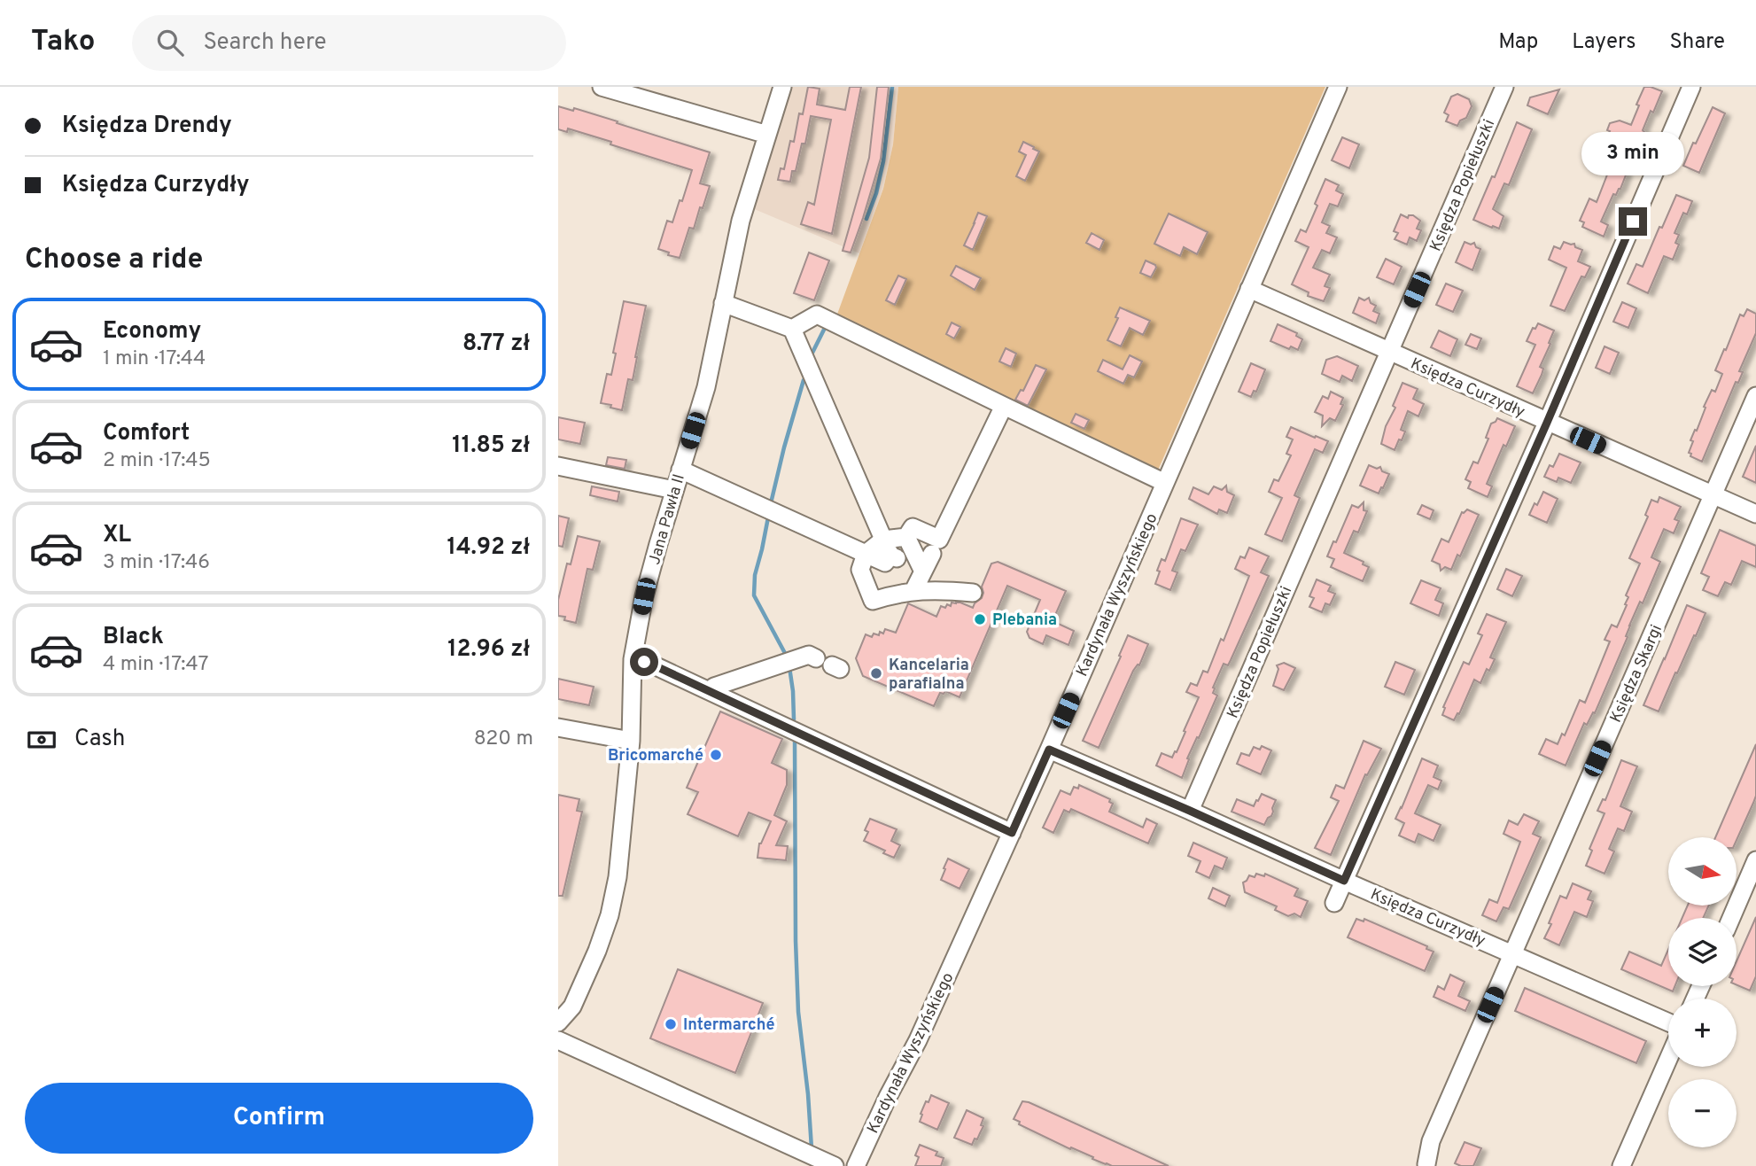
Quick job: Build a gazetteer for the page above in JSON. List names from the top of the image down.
{
  "streets": {
    "street": [
      "Księdza Popiełuszki",
      "Księdza Curzydły",
      "Jana Pawła II",
      "Kardynała Wyszyńskiego",
      "Księdza Skargi"
    ]
  },
  "crossings": [
    ["Księdza Popiełuszki", "Księdza Curzydły"],
    ["Księdza Curzydły", "Księdza Skargi"]
  ],
  "places": [
    "Plebania",
    "Kancelaria parafialna",
    "Bricomarché",
    "Intermarché"
  ],
  "north": "right",
  "page": {
    "header": "Tako",
    "search": "Search here",
    "nav": ["Map", "Layers", "Share"],
    "banner": ["Księdza Drendy", "Księdza Curzydły"],
    "bubble": "3 min",
    "heading": "Choose a ride",
    "list": [
      {
        "name": "Economy",
        "note": "1 min · 17:44",
        "value": "8.77 zł"
      },
      {
        "name": "Comfort",
        "note": "2 min · 17:45",
        "value": "11.85 zł"
      },
      {
        "name": "XL",
        "note": "3 min · 17:46",
        "value": "14.92 zł"
      },
      {
        "name": "Black",
        "note": "4 min · 17:47",
        "value": "12.96 zł"
      }
    ],
    "pay": ["Cash", "820 m"],
    "map_buttons": ["+", "−"],
    "buttons": "Confirm"
  }
}
